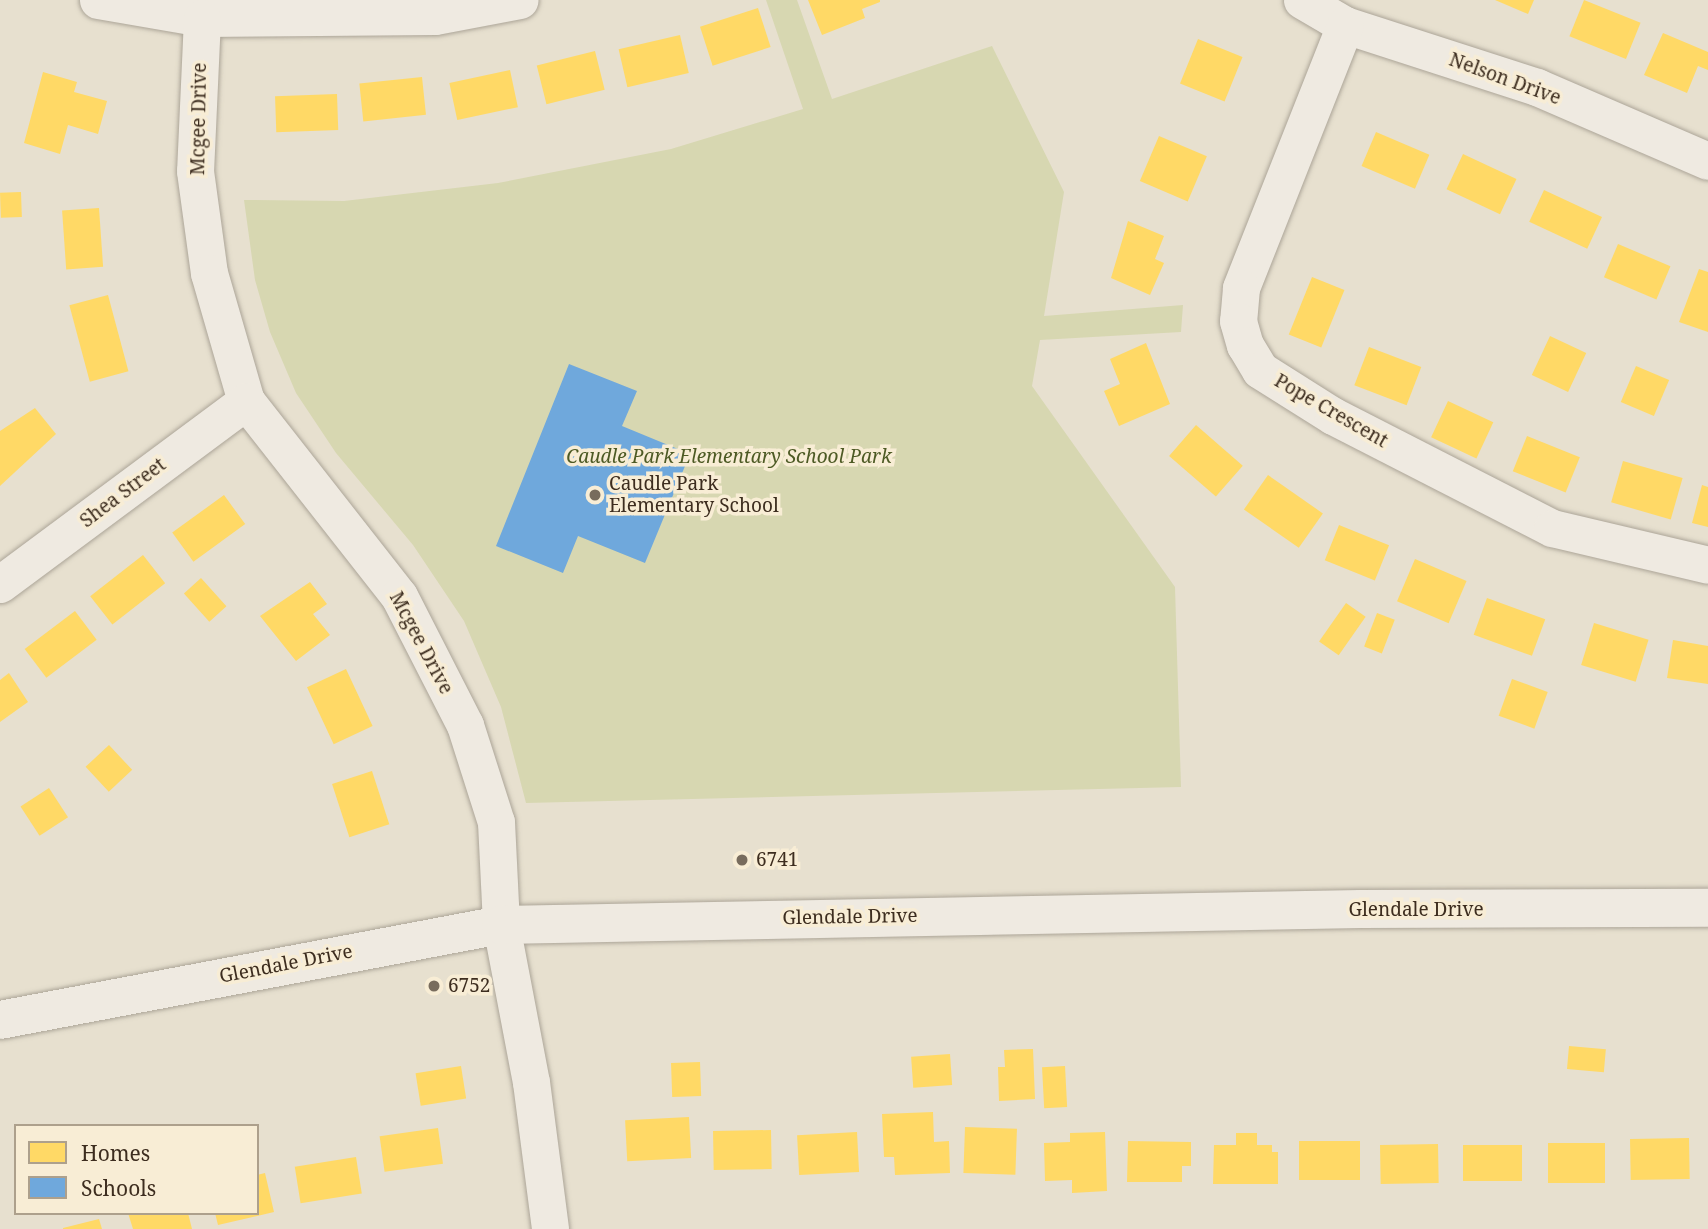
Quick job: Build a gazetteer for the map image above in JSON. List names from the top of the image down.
{
  "streets": {
    "main road": ["Glendale Drive"],
    "street": [
      "Nelson Drive",
      "Mcgee Drive",
      "Pope Crescent",
      "Shea Street"
    ]
  },
  "crossings": [
    ["Nelson Drive", "Pope Crescent"],
    ["Mcgee Drive", "Shea Street"],
    ["Mcgee Drive", "Glendale Drive"]
  ],
  "parks": ["Caudle Park Elementary School Park"],
  "places": ["Caudle Park Elementary School", "6741", "6752"],
  "legend": ["Homes", "Schools"]
}
